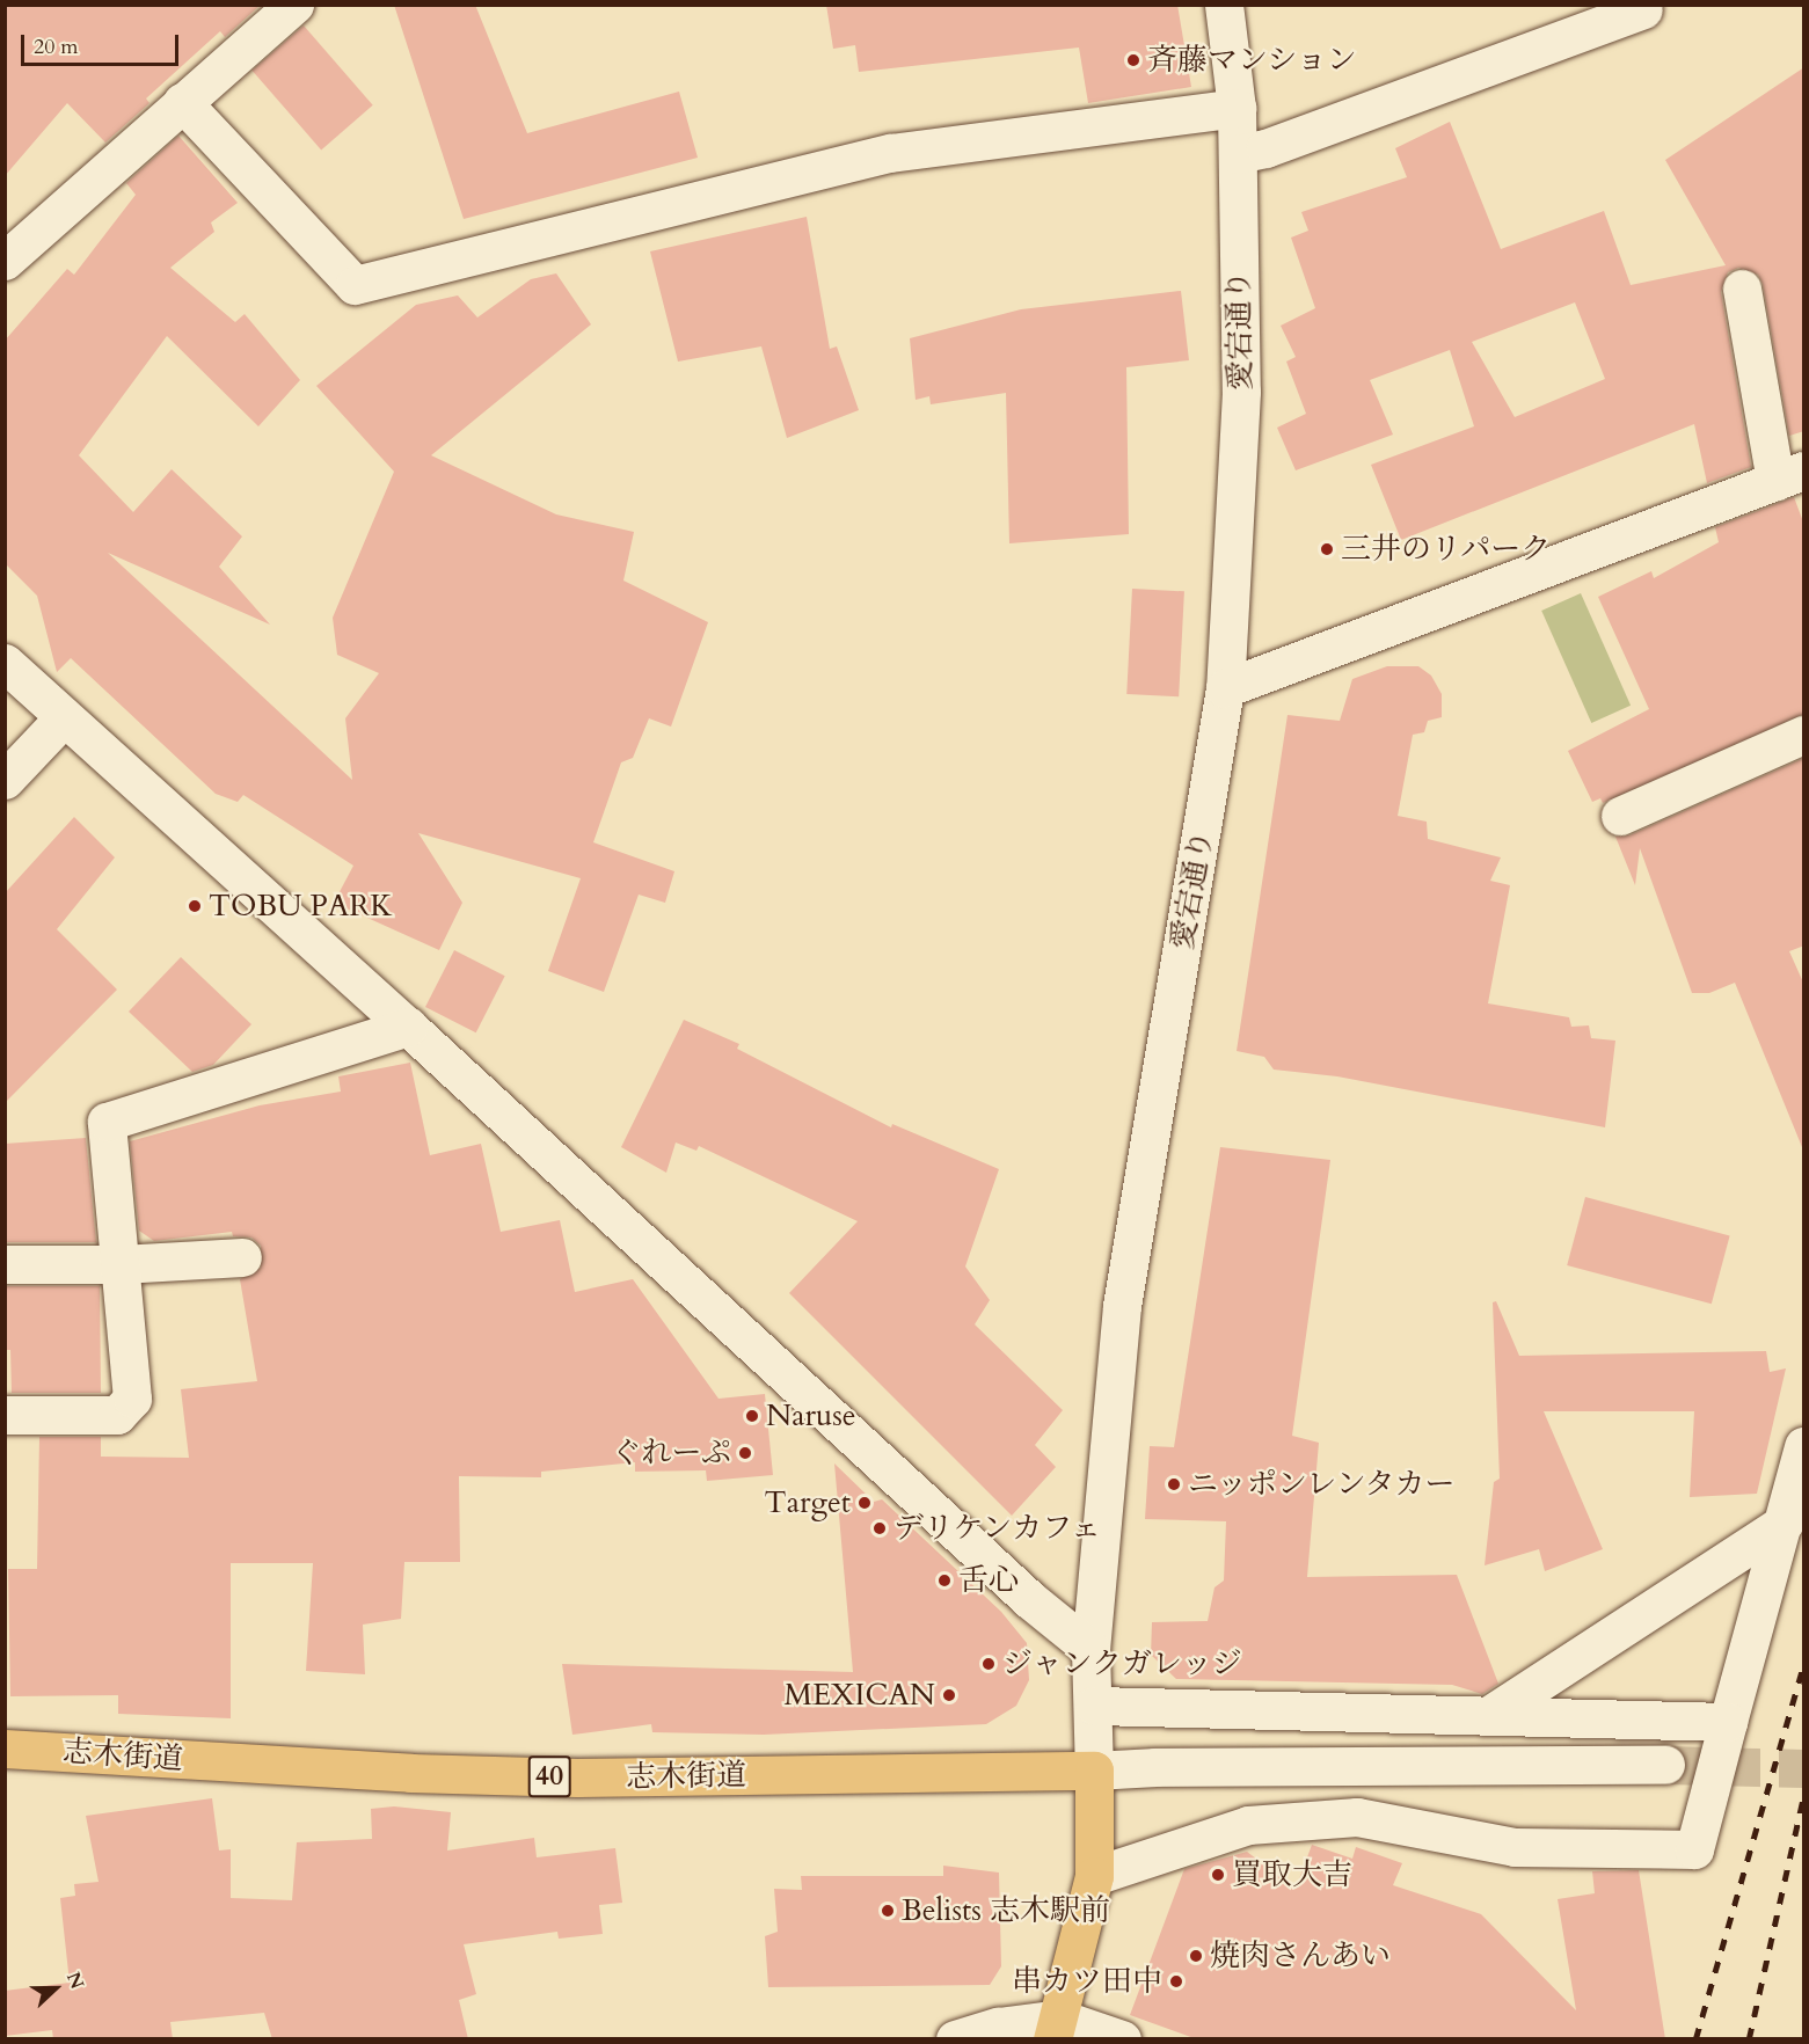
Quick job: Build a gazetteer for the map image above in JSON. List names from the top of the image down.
{
  "streets": {
    "main road": ["志木街道", "40"],
    "street": ["愛宕通り"]
  },
  "crossings": [
    ["愛宕通り", "志木街道"]
  ],
  "places": [
    "斉藤マンション",
    "三井のリパーク",
    "TOBU PARK",
    "Naruse",
    "ぐれーぷ",
    "ニッポンレンタカー",
    "Target",
    "デリケンカフェ",
    "舌心",
    "ジャンクガレッジ",
    "MEXICAN",
    "買取大吉",
    "Belists 志木駅前",
    "焼肉さんあい",
    "串カツ田中"
  ],
  "scale_bar": "20 m",
  "north": "right"
}
